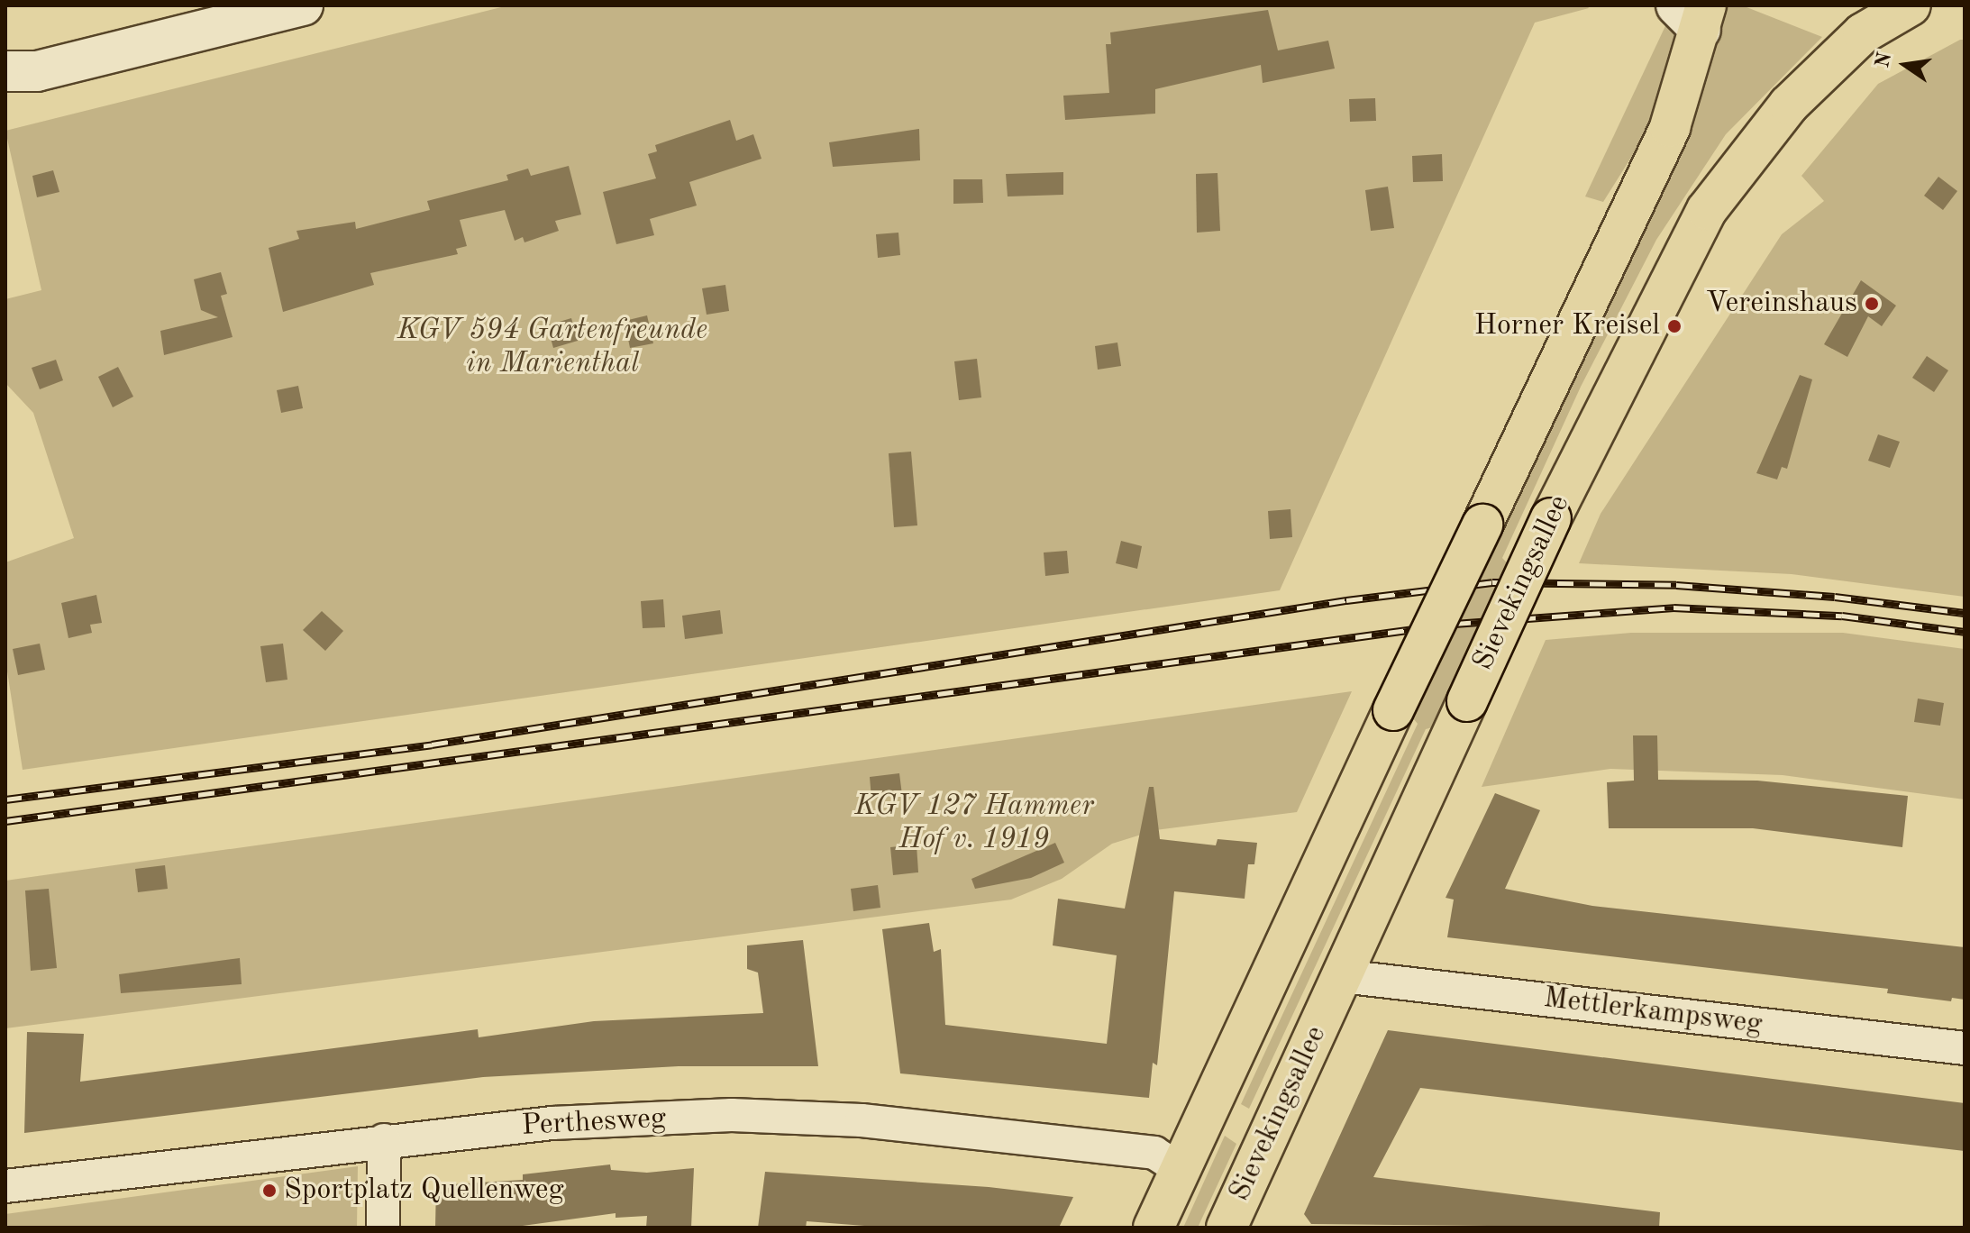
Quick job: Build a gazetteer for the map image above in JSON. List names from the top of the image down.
{
  "streets": {
    "main road": ["Sievekingsallee"],
    "street": ["Mettlerkampsweg", "Perthesweg"]
  },
  "crossings": [
    ["Sievekingsallee", "Mettlerkampsweg"]
  ],
  "parks": ["KGV 594 Gartenfreunde in Marienthal", "KGV 127 Hammer Hof v. 1919"],
  "places": ["Vereinshaus", "Horner Kreisel", "Sportplatz Quellenweg"],
  "north": "left"
}
